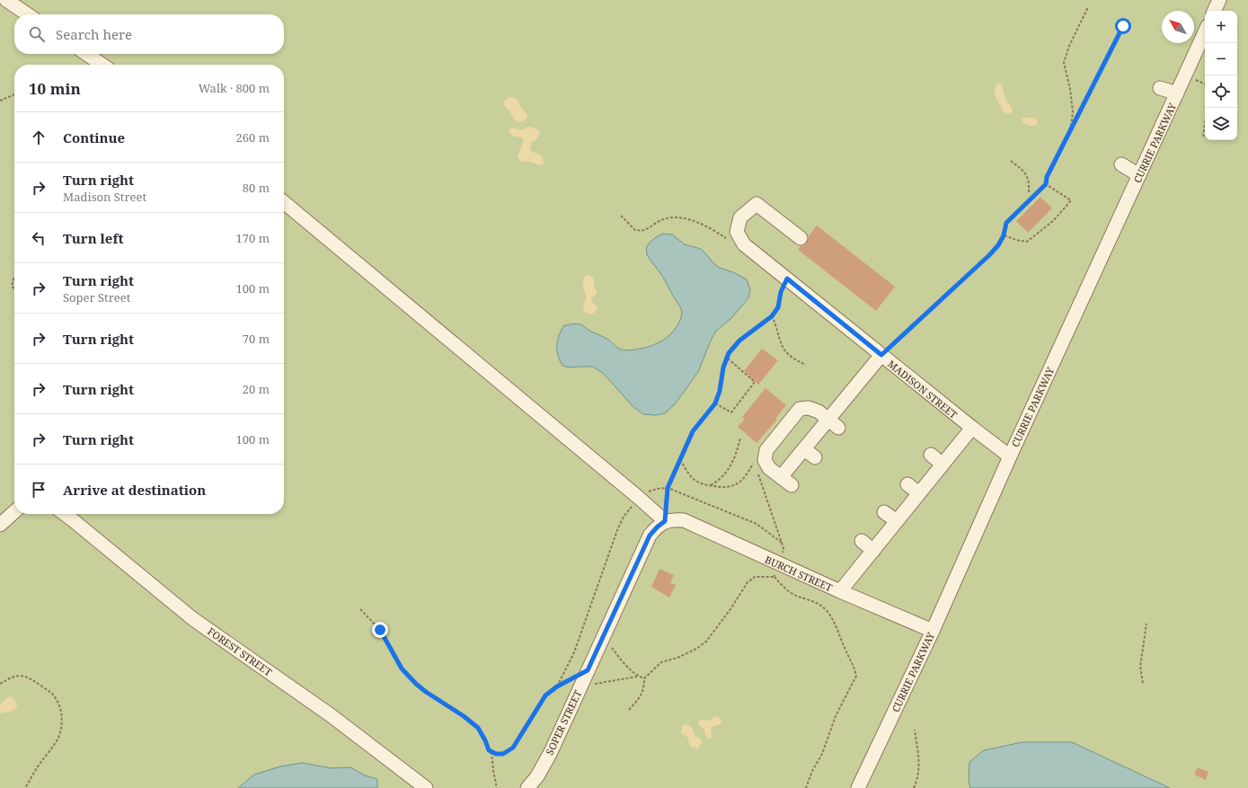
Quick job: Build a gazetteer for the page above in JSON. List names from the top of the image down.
{
  "streets": {
    "street": [
      "CURRIE PARKWAY",
      "MADISON STREET",
      "BURCH STREET",
      "FOREST STREET",
      "SOPER STREET"
    ]
  },
  "crossings": [
    ["CURRIE PARKWAY", "MADISON STREET"],
    ["CURRIE PARKWAY", "BURCH STREET"],
    ["BURCH STREET", "SOPER STREET"]
  ],
  "north": "top left",
  "page": {
    "map_buttons": ["+", "−"],
    "search": "Search here",
    "heading": ["10 min", "Walk · 800 m"],
    "list": [
      ["Continue", "260 m"],
      ["Turn right", "Madison Street", "80 m"],
      ["Turn left", "170 m"],
      ["Turn right", "Soper Street", "100 m"],
      ["Turn right", "70 m"],
      ["Turn right", "20 m"],
      ["Turn right", "100 m"],
      "Arrive at destination"
    ]
  }
}
